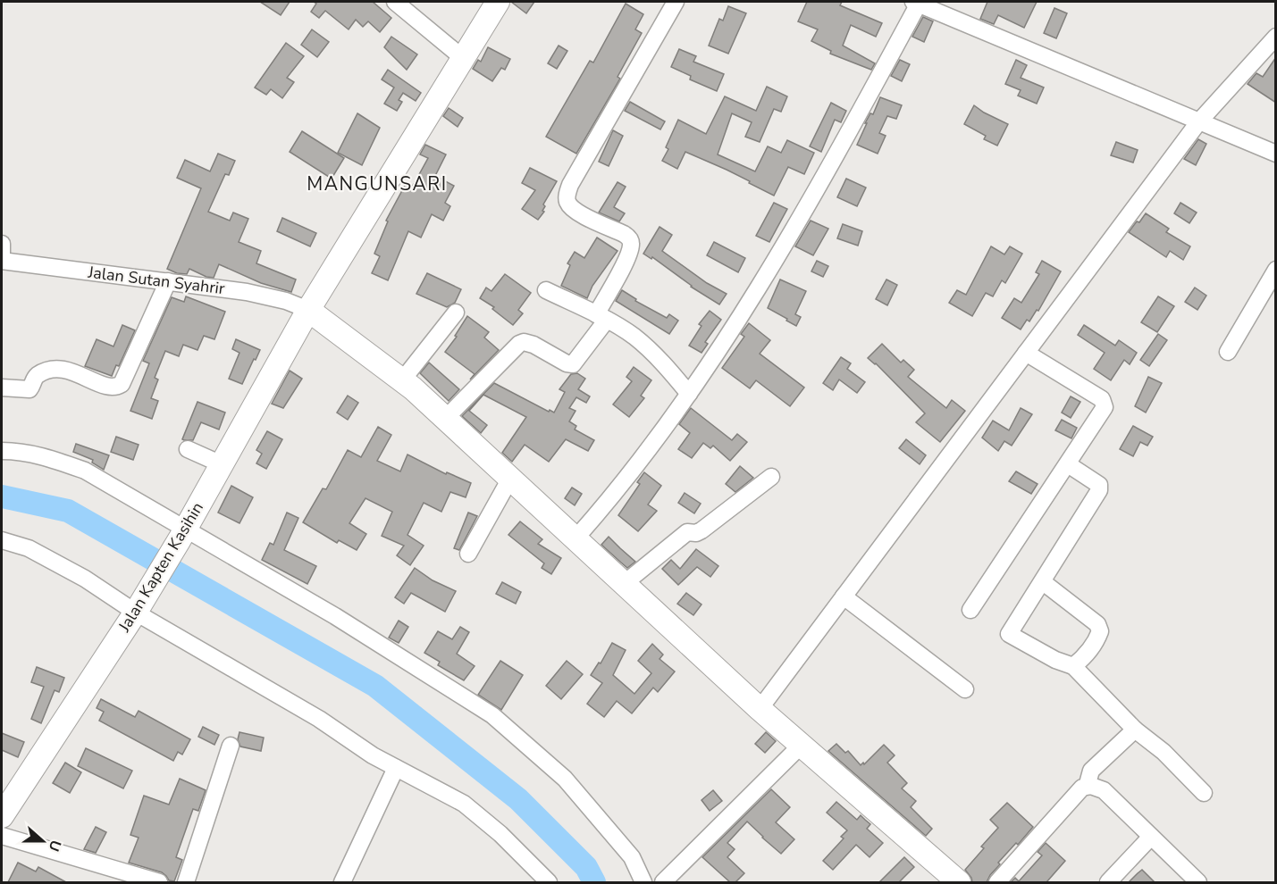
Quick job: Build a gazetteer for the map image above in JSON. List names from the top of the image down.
{
  "streets": {
    "main road": ["Jalan Kapten Kasihin"],
    "street": ["Jalan Sutan Syahrir"]
  },
  "crossings": [
    ["Jalan Sutan Syahrir", "Jalan Kapten Kasihin"]
  ],
  "districts": ["MANGUNSARI"],
  "north": "right"
}
